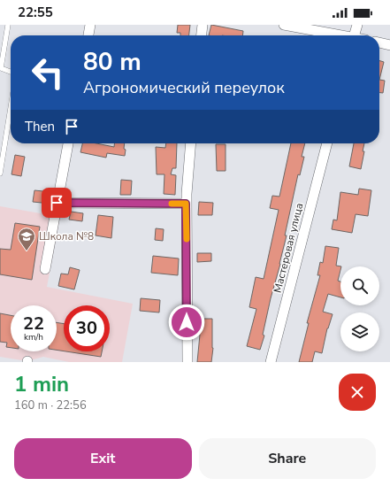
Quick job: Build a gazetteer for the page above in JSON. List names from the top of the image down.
{
  "streets": {
    "street": ["Мастеровая улица"]
  },
  "places": {
    "school or university": ["Школа №8"]
  },
  "page": {
    "status": "22:55",
    "turn": ["80 m", "Агрономический переулок"],
    "then": "Then",
    "speed": "22 km/h",
    "limit": "30",
    "heading": ["1 min", "160 m · 22:56"],
    "buttons": ["Exit", "Share"]
  }
}
